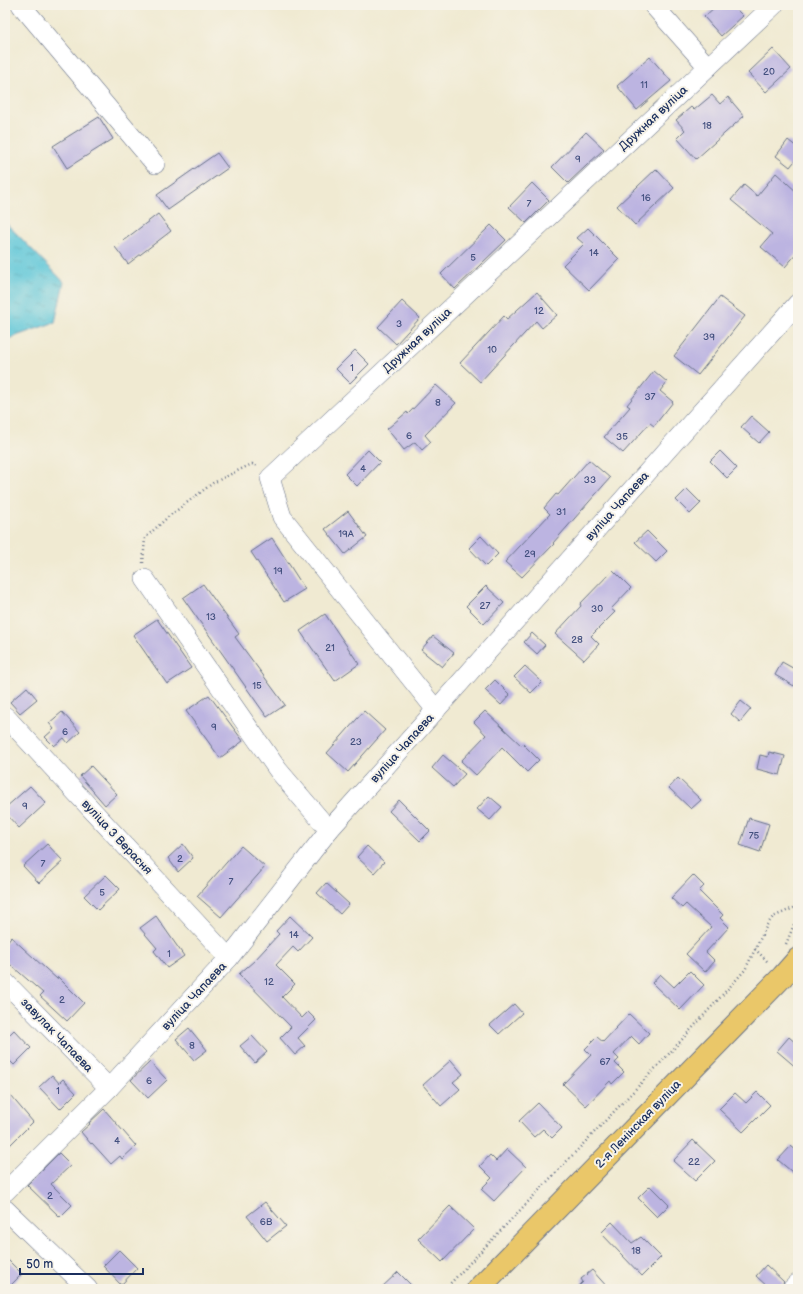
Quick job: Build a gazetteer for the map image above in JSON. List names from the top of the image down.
{
  "streets": {
    "main road": ["2-я Ленінская вуліца"],
    "street": [
      "Дружная вуліца",
      "вуліца Чапаева",
      "вуліца 3 Верасня",
      "завулак Чапаева"
    ]
  },
  "crossings": [
    ["вуліца Чапаева", "вуліца 3 Верасня"],
    ["вуліца Чапаева", "завулак Чапаева"]
  ],
  "house_numbers": [
    "20",
    "11",
    "18",
    "9",
    "16",
    "7",
    "14",
    "5",
    "12",
    "3",
    "39",
    "10",
    "1",
    "37",
    "8",
    "6",
    "35",
    "4",
    "33",
    "31",
    "19А",
    "29",
    "19",
    "27",
    "30",
    "13",
    "28",
    "21",
    "15",
    "9",
    "6",
    "23",
    "9",
    "75",
    "2",
    "7",
    "7",
    "5",
    "14",
    "1",
    "12",
    "2",
    "8",
    "67",
    "6",
    "1",
    "4",
    "22",
    "2",
    "6В",
    "18"
  ],
  "scale_bar": "50 m"
}
